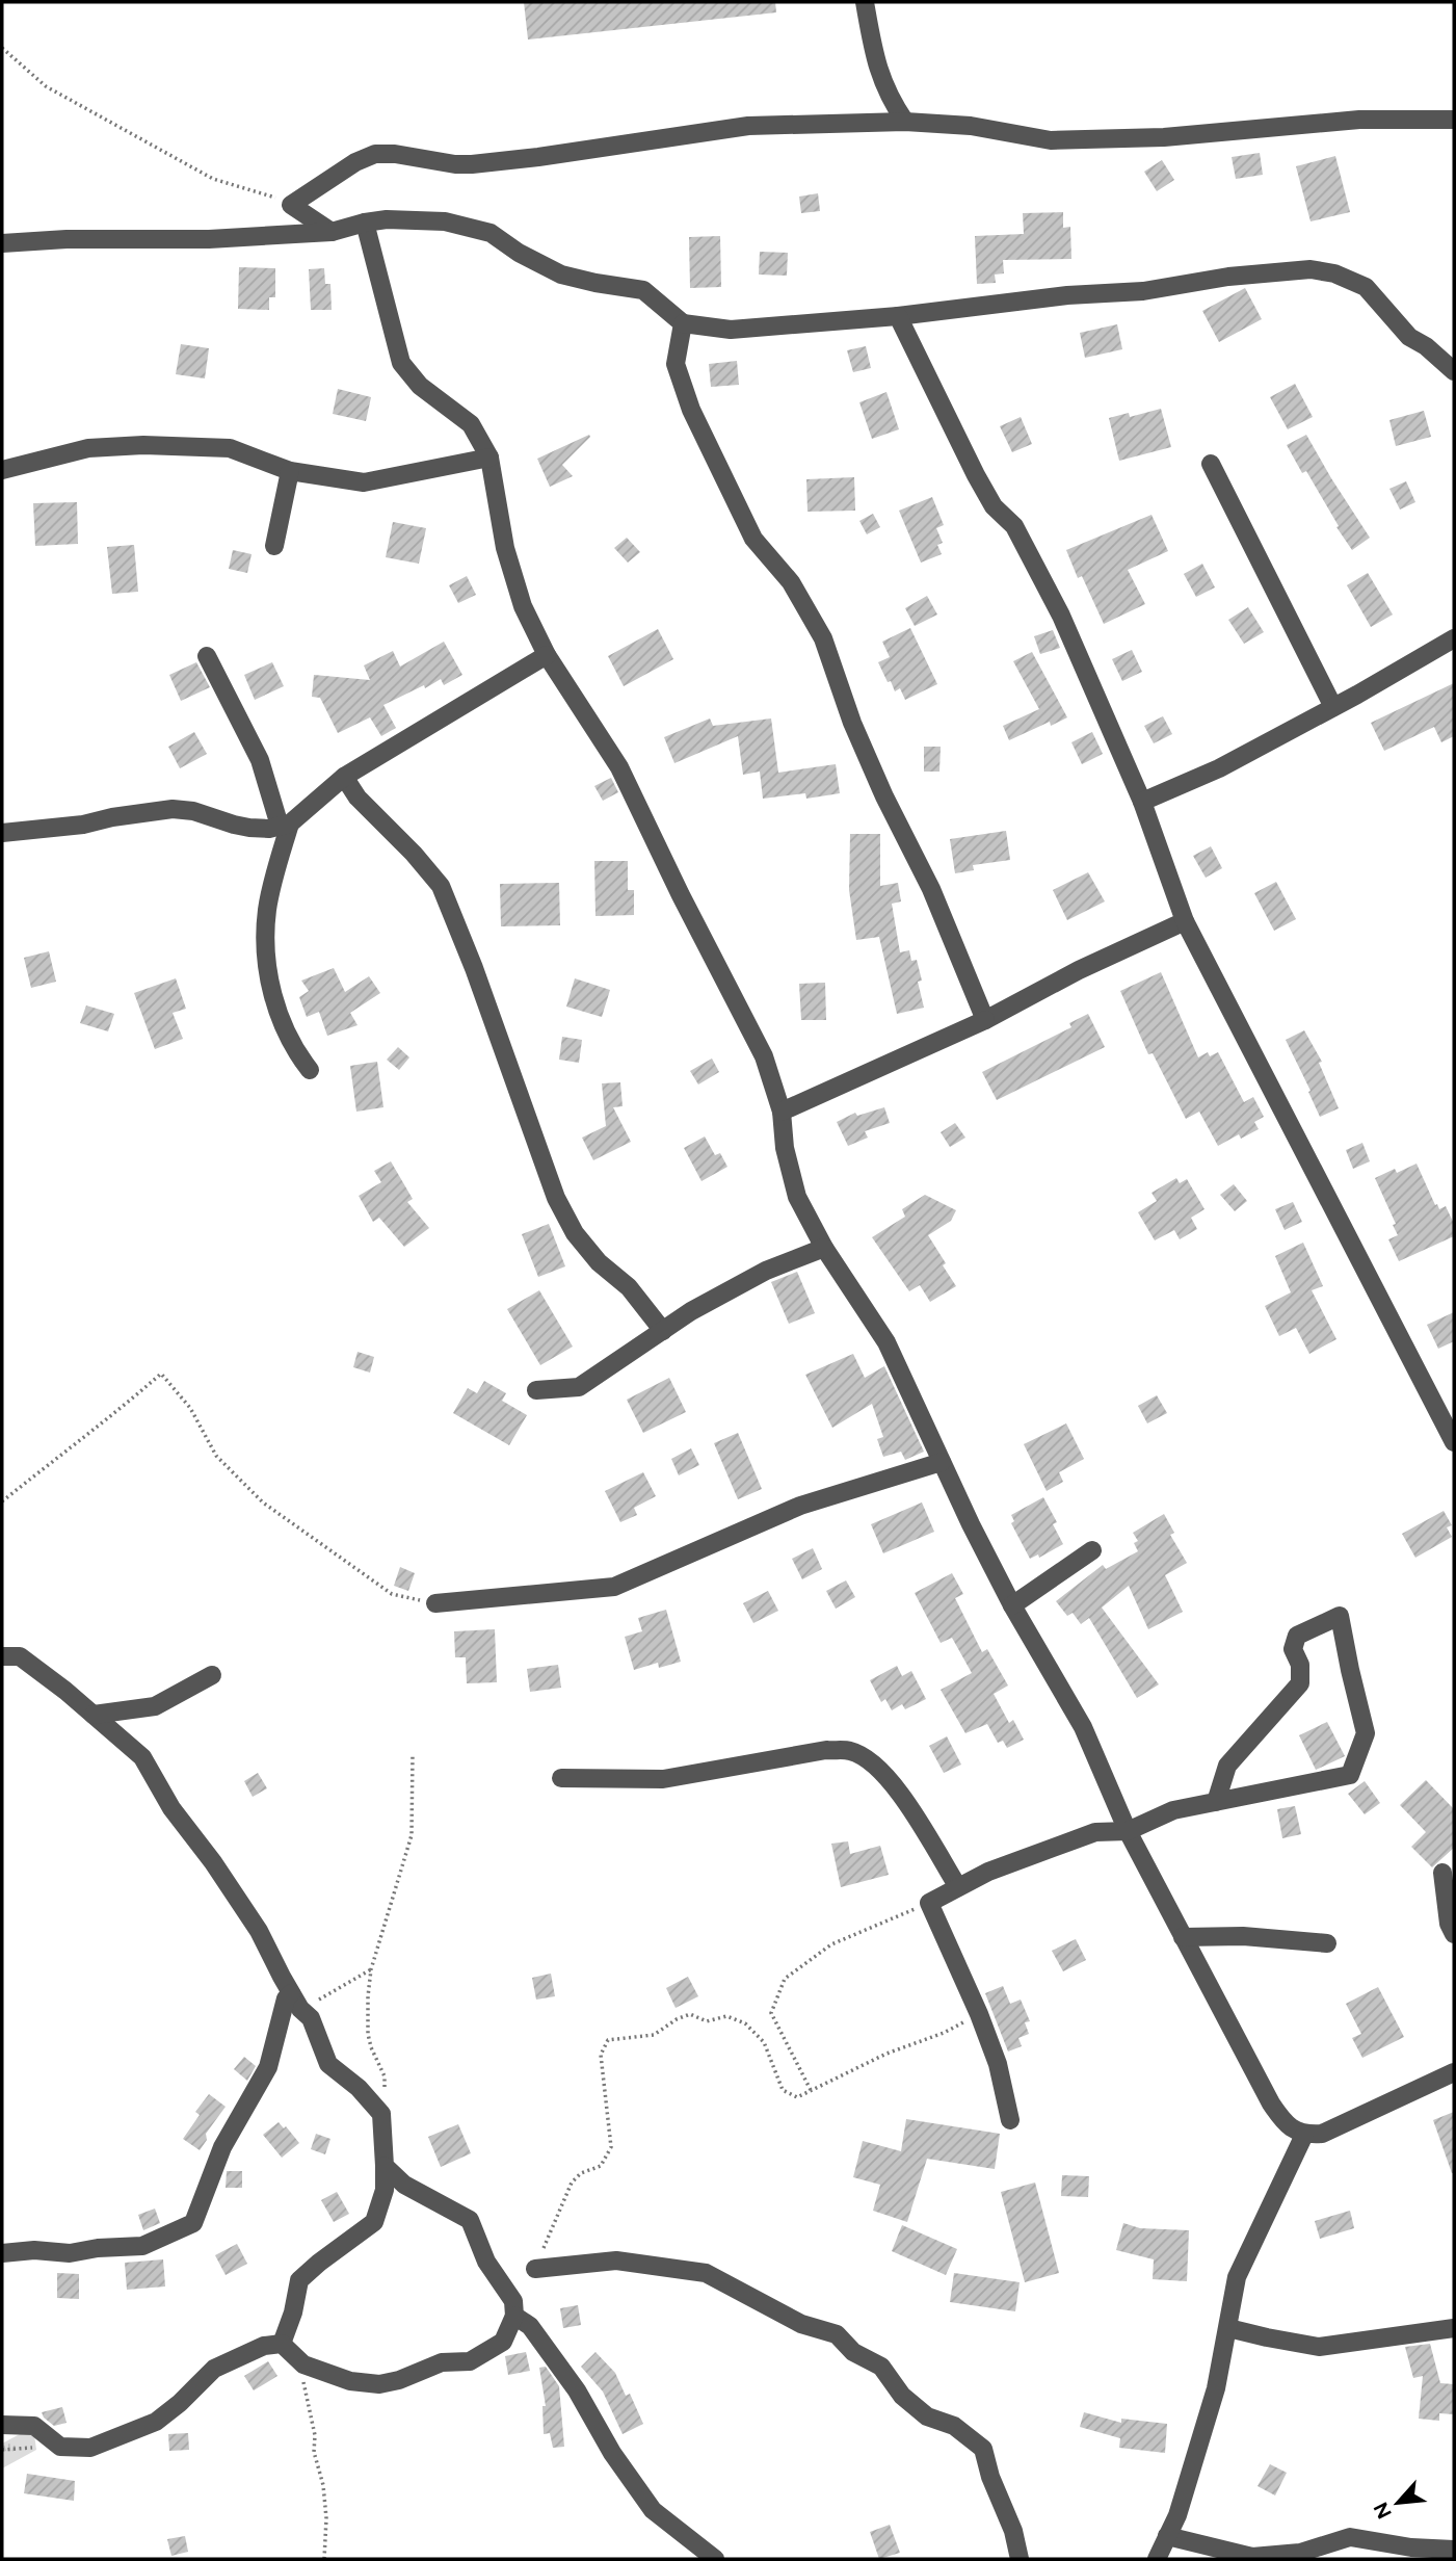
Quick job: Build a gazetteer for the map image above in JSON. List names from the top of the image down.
{
  "north": "bottom left"
}
